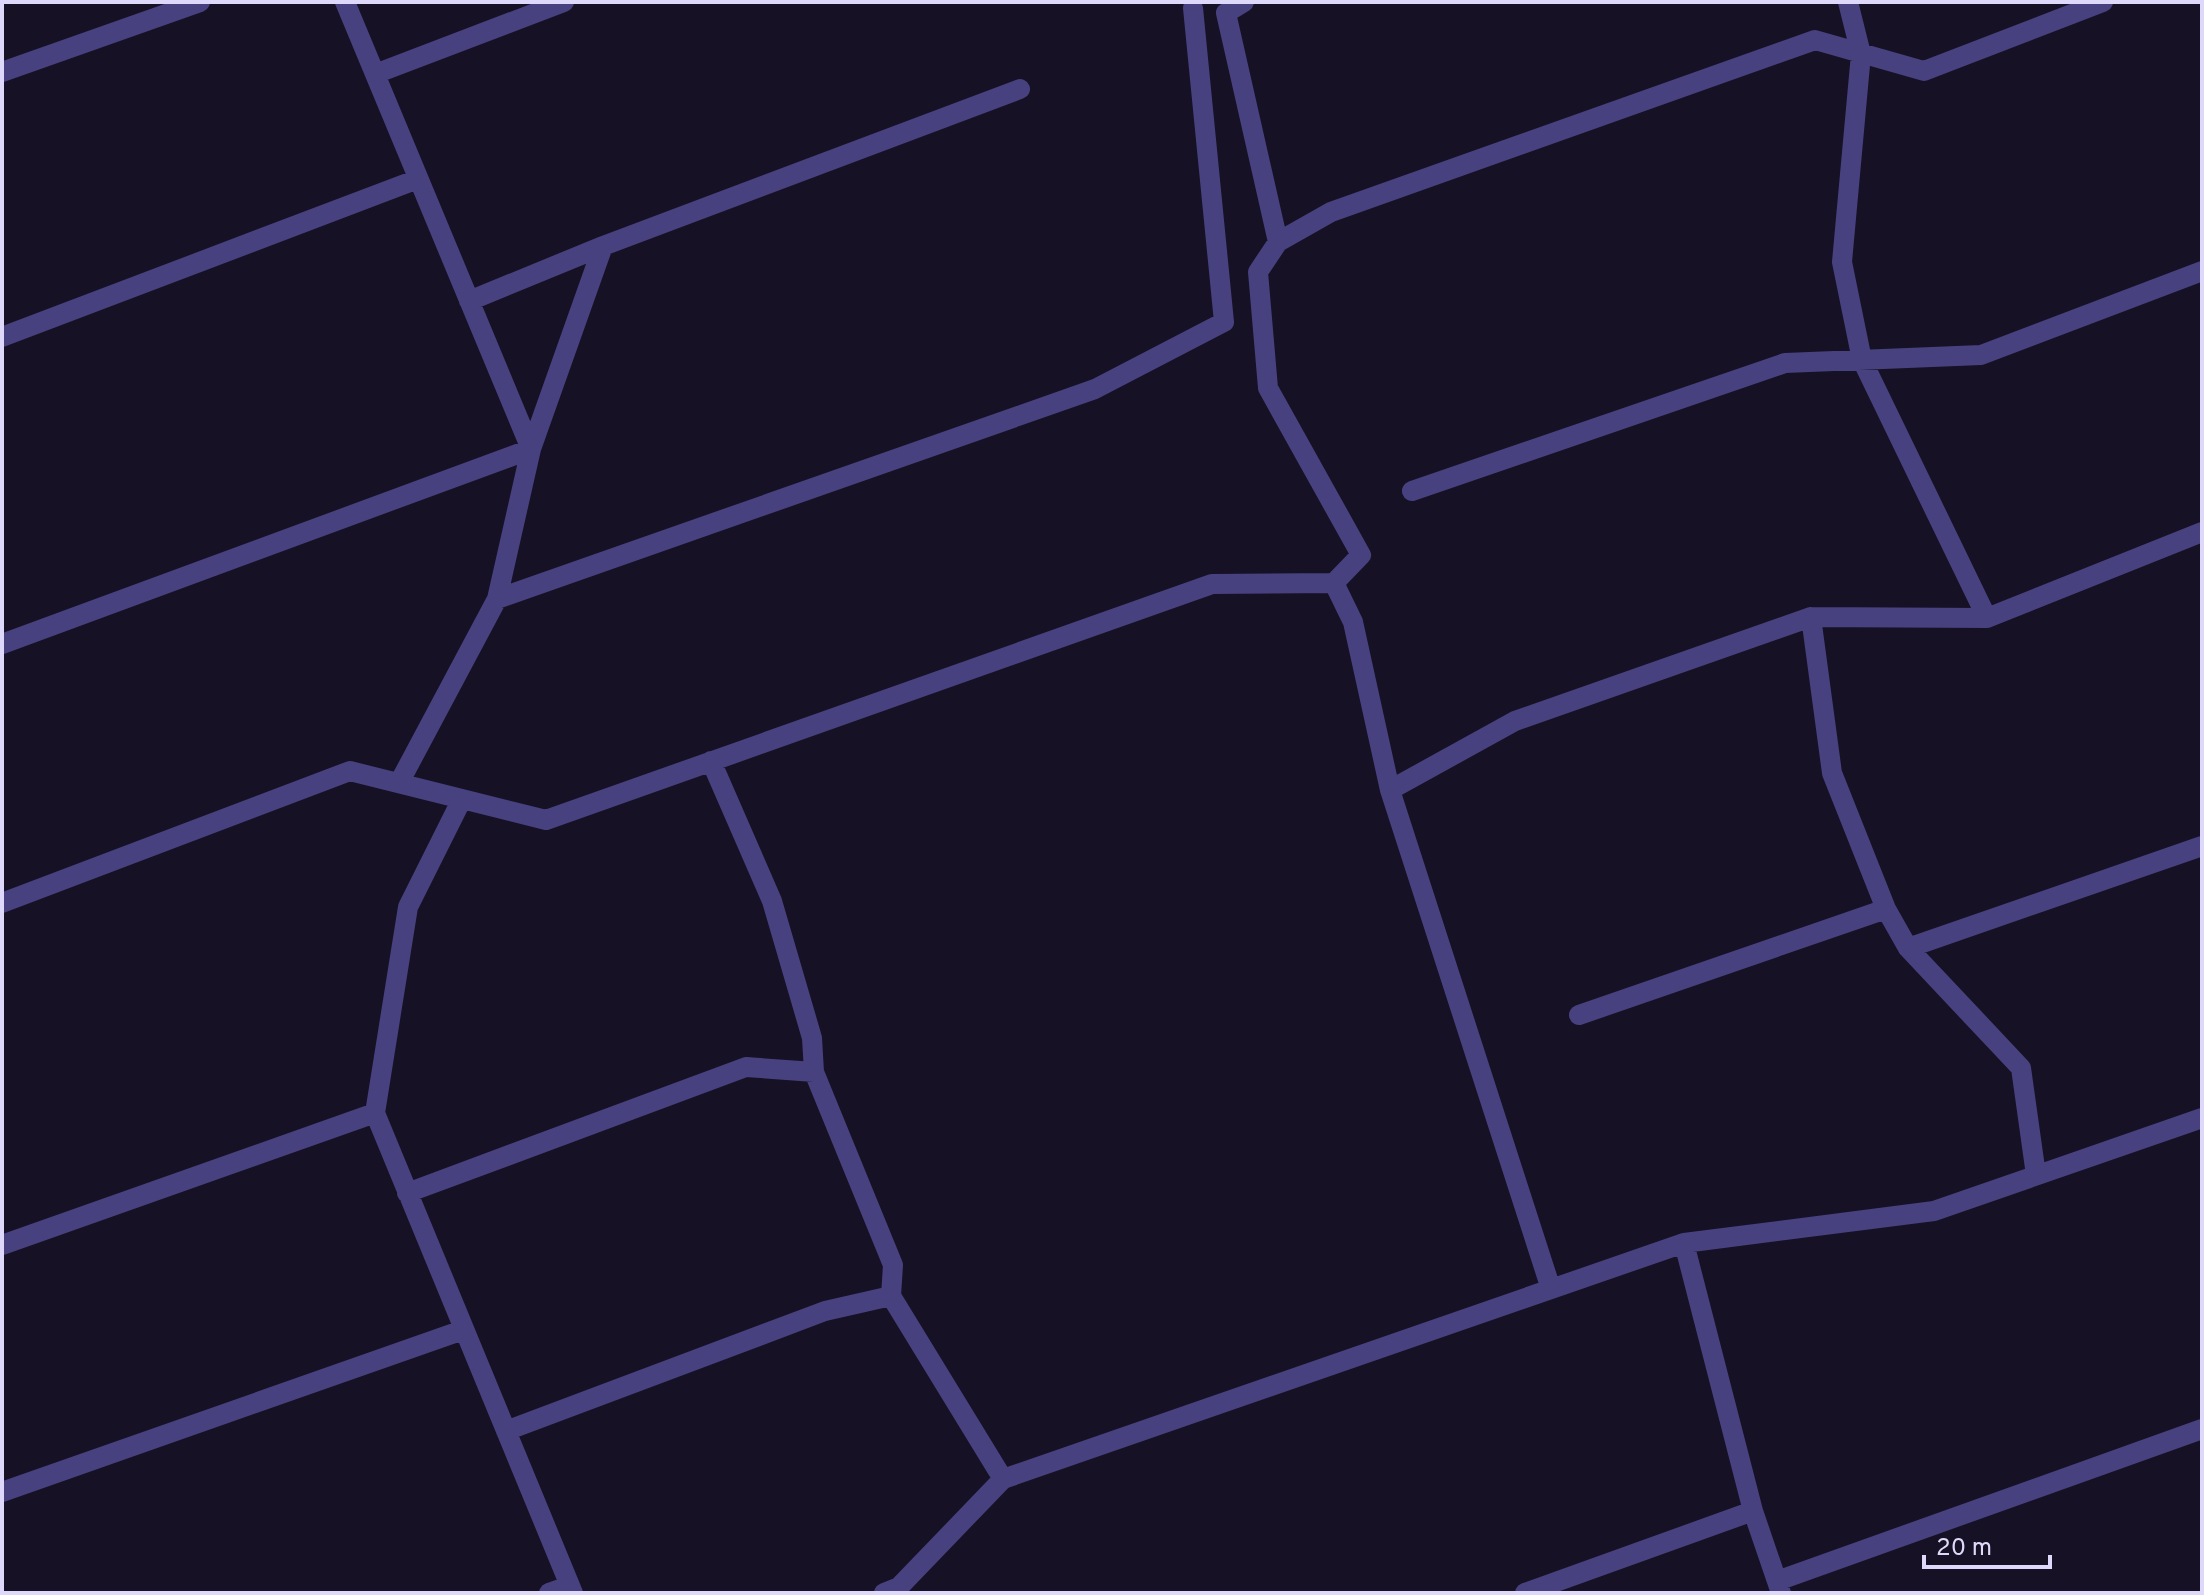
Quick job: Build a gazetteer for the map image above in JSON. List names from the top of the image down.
{
  "scale_bar": "20 m"
}
